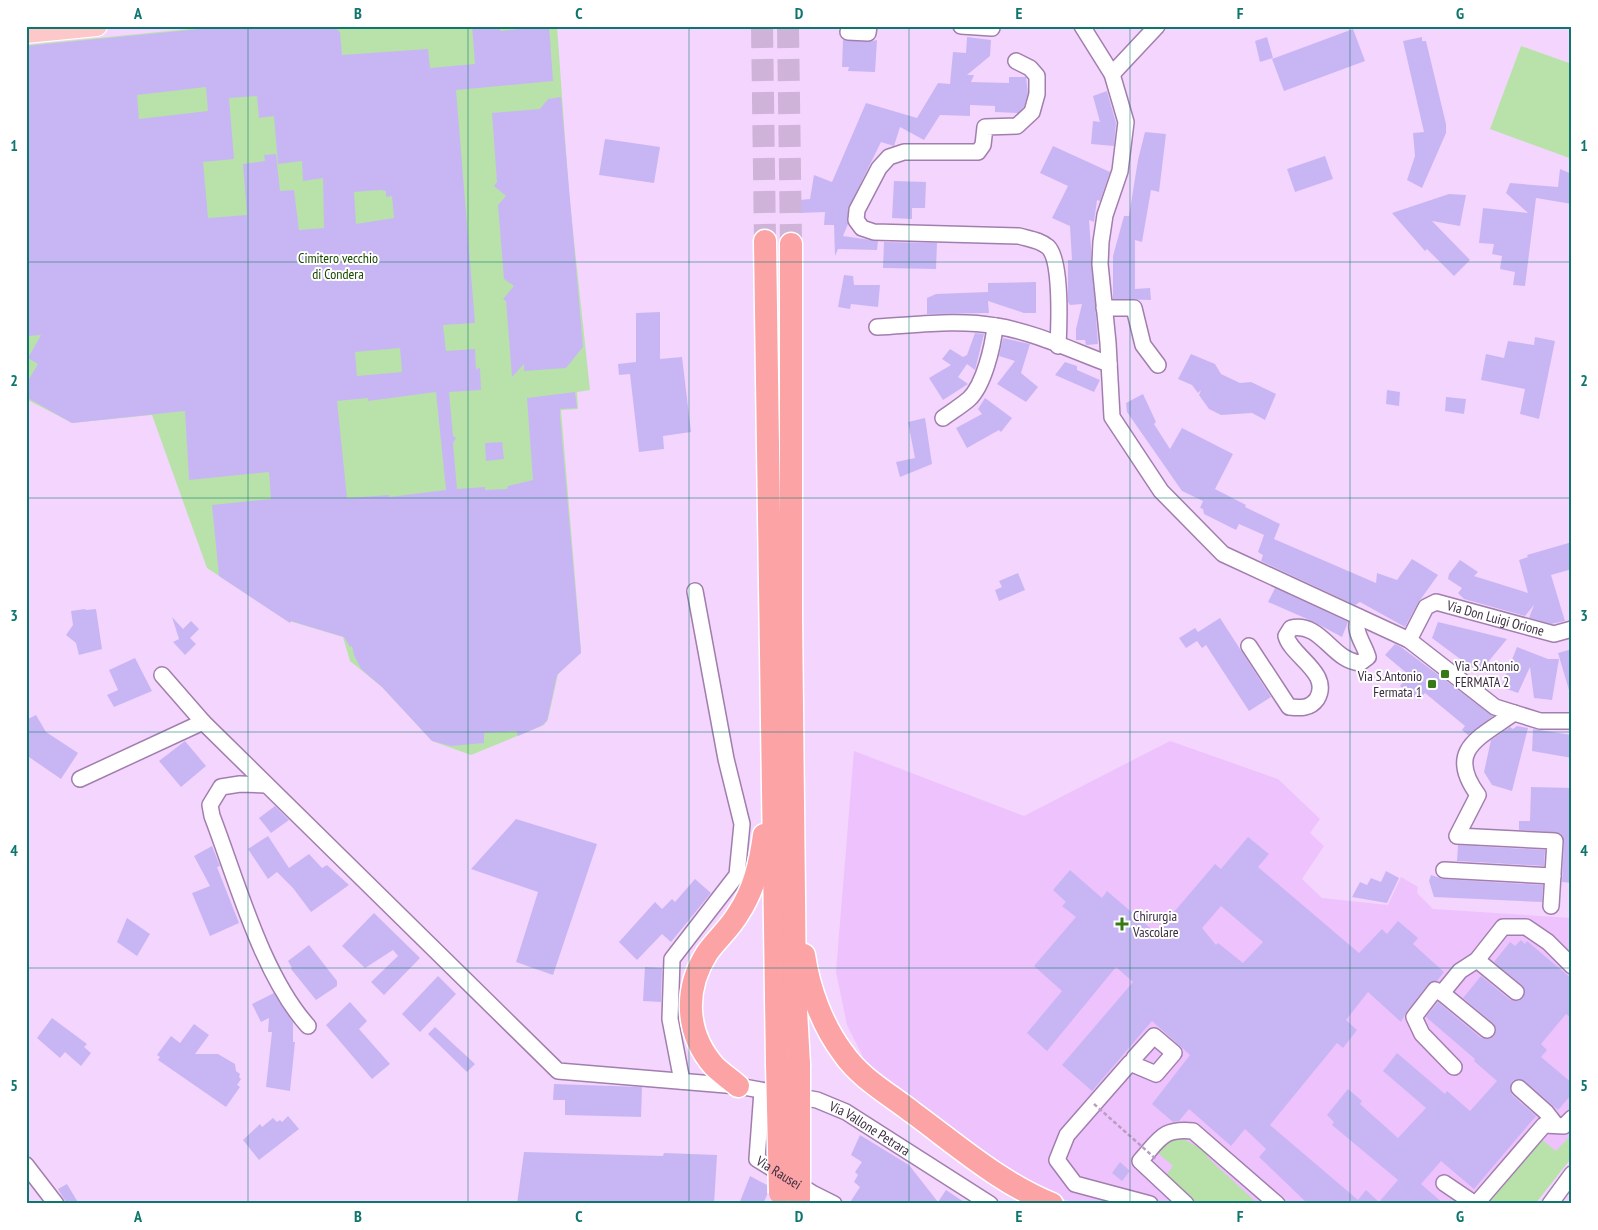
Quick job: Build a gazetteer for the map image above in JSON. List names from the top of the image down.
{
  "streets": {
    "street": ["Via Don Luigi Orione", "Via Vallone Petrara", "Via Rausei"]
  },
  "crossings": [
    ["Via Vallone Petrara", "Via Rausei"]
  ],
  "parks": ["Cimitero vecchio di Condera"],
  "places": {
    "transit": ["Via S.Antonio FERMATA 2", "Via S.Antonio Fermata 1"],
    "health": ["Chirurgia Vascolare"]
  },
  "grid": {
    "columns": [
      "A",
      "B",
      "C",
      "D",
      "E",
      "F",
      "G"
    ],
    "rows": [
      "1",
      "2",
      "3",
      "4",
      "5"
    ]
  }
}
